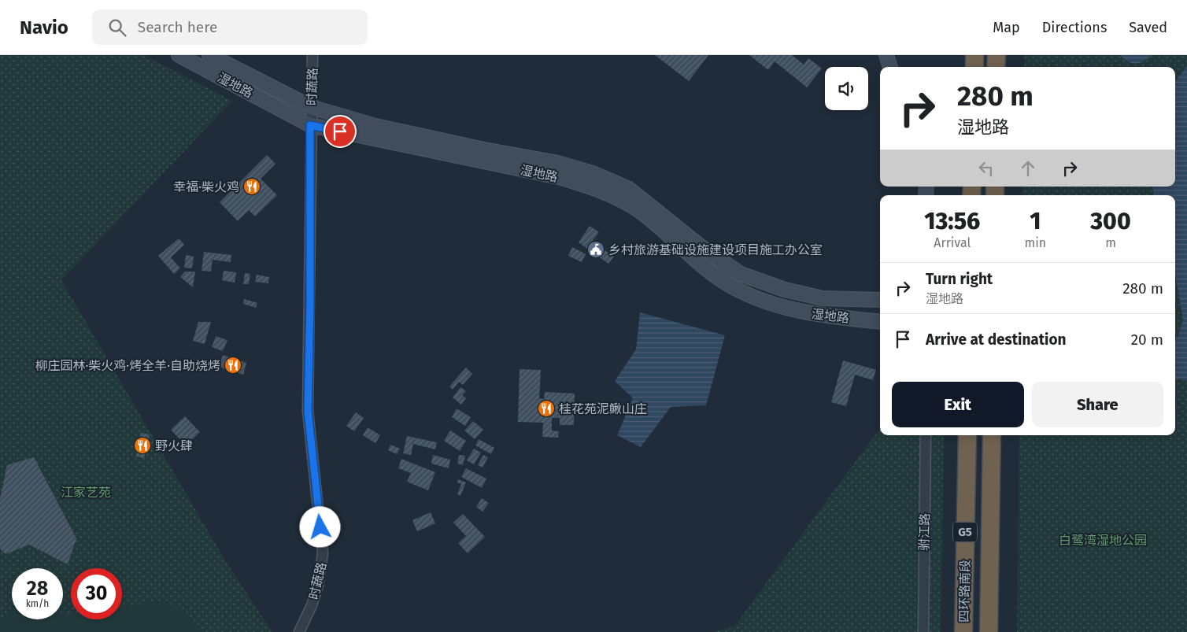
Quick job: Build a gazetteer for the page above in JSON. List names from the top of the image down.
{
  "streets": {
    "highway": ["G5", "四环路南段"],
    "street": ["湿地路", "时蔬路", "驸江路"]
  },
  "crossings": [
    ["湿地路", "时蔬路"]
  ],
  "parks": ["江家艺苑", "白鹭湾湿地公园"],
  "places": {
    "restaurant": [
      "幸福·柴火鸡",
      "柳庄园林·柴火鸡·烤全羊·自助烧烤",
      "桂花苑泥鳅山庄",
      "野火肆"
    ],
    "public building": ["乡村旅游基础设施建设项目施工办公室"]
  },
  "page": {
    "header": "Navio",
    "search": "Search here",
    "nav": ["Map", "Directions", "Saved"],
    "turn": ["280 m", "湿地路"],
    "eta": [
      "13:56",
      "Arrival",
      "1",
      "min",
      "300",
      "m"
    ],
    "list": [
      {
        "name": "Turn right",
        "note": "湿地路",
        "value": "280 m"
      },
      {
        "name": "Arrive at destination",
        "value": "20 m"
      }
    ],
    "buttons": ["Exit", "Share"],
    "speed": "28 km/h",
    "limit": "30"
  }
}
